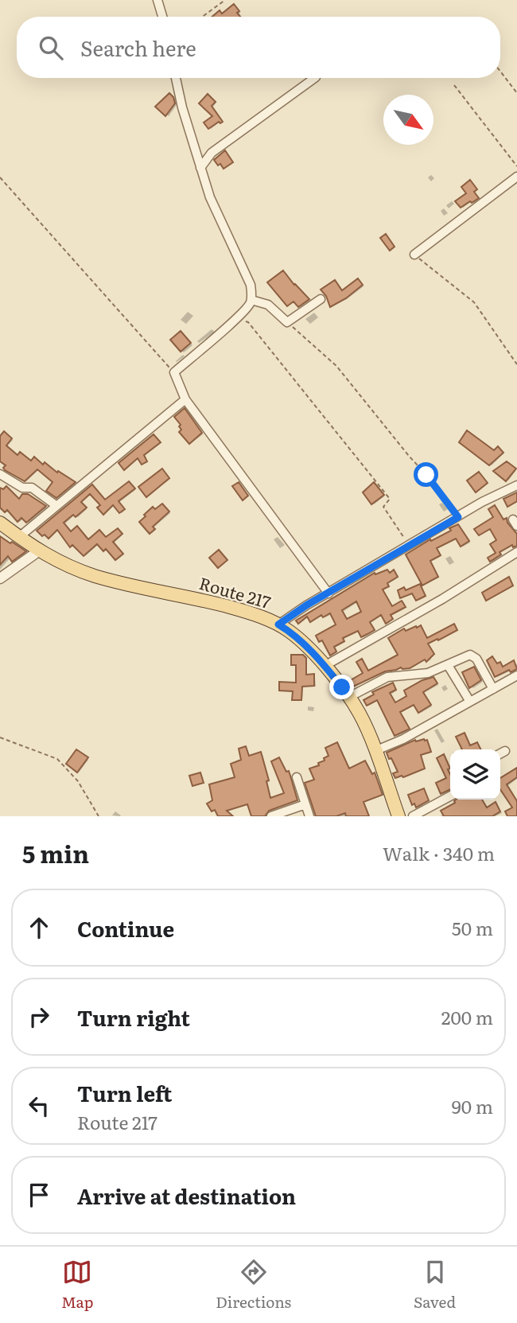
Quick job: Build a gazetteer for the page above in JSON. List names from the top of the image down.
{
  "streets": {
    "main road": ["Route 217"]
  },
  "north": "bottom right",
  "page": {
    "search": "Search here",
    "heading": ["5 min", "Walk · 340 m"],
    "list": [
      ["Continue", "50 m"],
      ["Turn right", "200 m"],
      ["Turn left", "Route 217", "90 m"],
      "Arrive at destination"
    ],
    "nav": ["Map", "Directions", "Saved"]
  }
}
